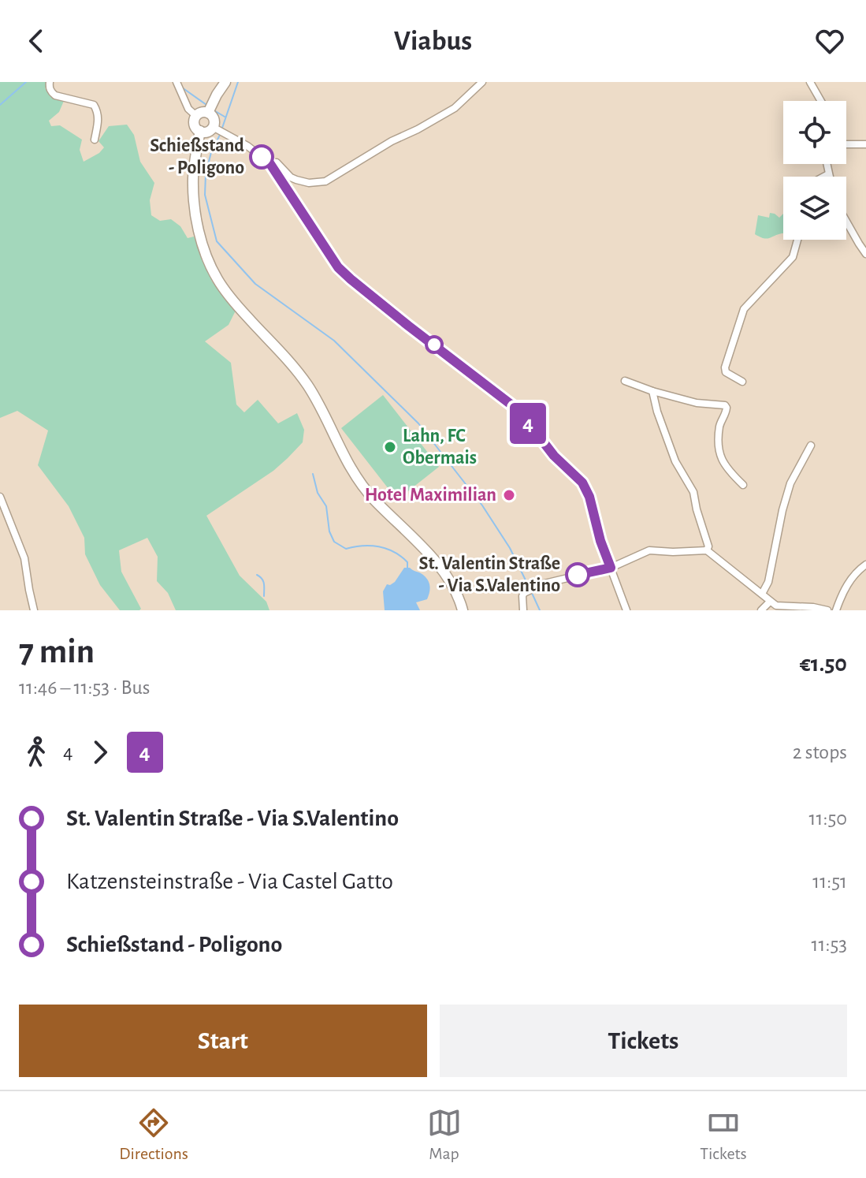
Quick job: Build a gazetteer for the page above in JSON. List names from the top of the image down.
{
  "places": [
    "Schießstand - Poligono",
    "Lahn, FC Obermais",
    "Hotel Maximilian",
    "St. Valentin Straße - Via S.Valentino"
  ],
  "lines": ["bus line 4"],
  "page": {
    "header": "Viabus",
    "on_map": "4",
    "heading": ["7 min", "11:46 – 11:53 · Bus", "€1.50"],
    "legs": ["4", "4", "2 stops"],
    "list": [
      {
        "name": "St. Valentin Straße - Via S.Valentino",
        "value": "11:50"
      },
      {
        "name": "Katzensteinstraße - Via Castel Gatto",
        "value": "11:51"
      },
      {
        "name": "Schießstand - Poligono",
        "value": "11:53"
      }
    ],
    "buttons": ["Start", "Tickets"],
    "tabs": ["Directions", "Map", "Tickets"]
  }
}
